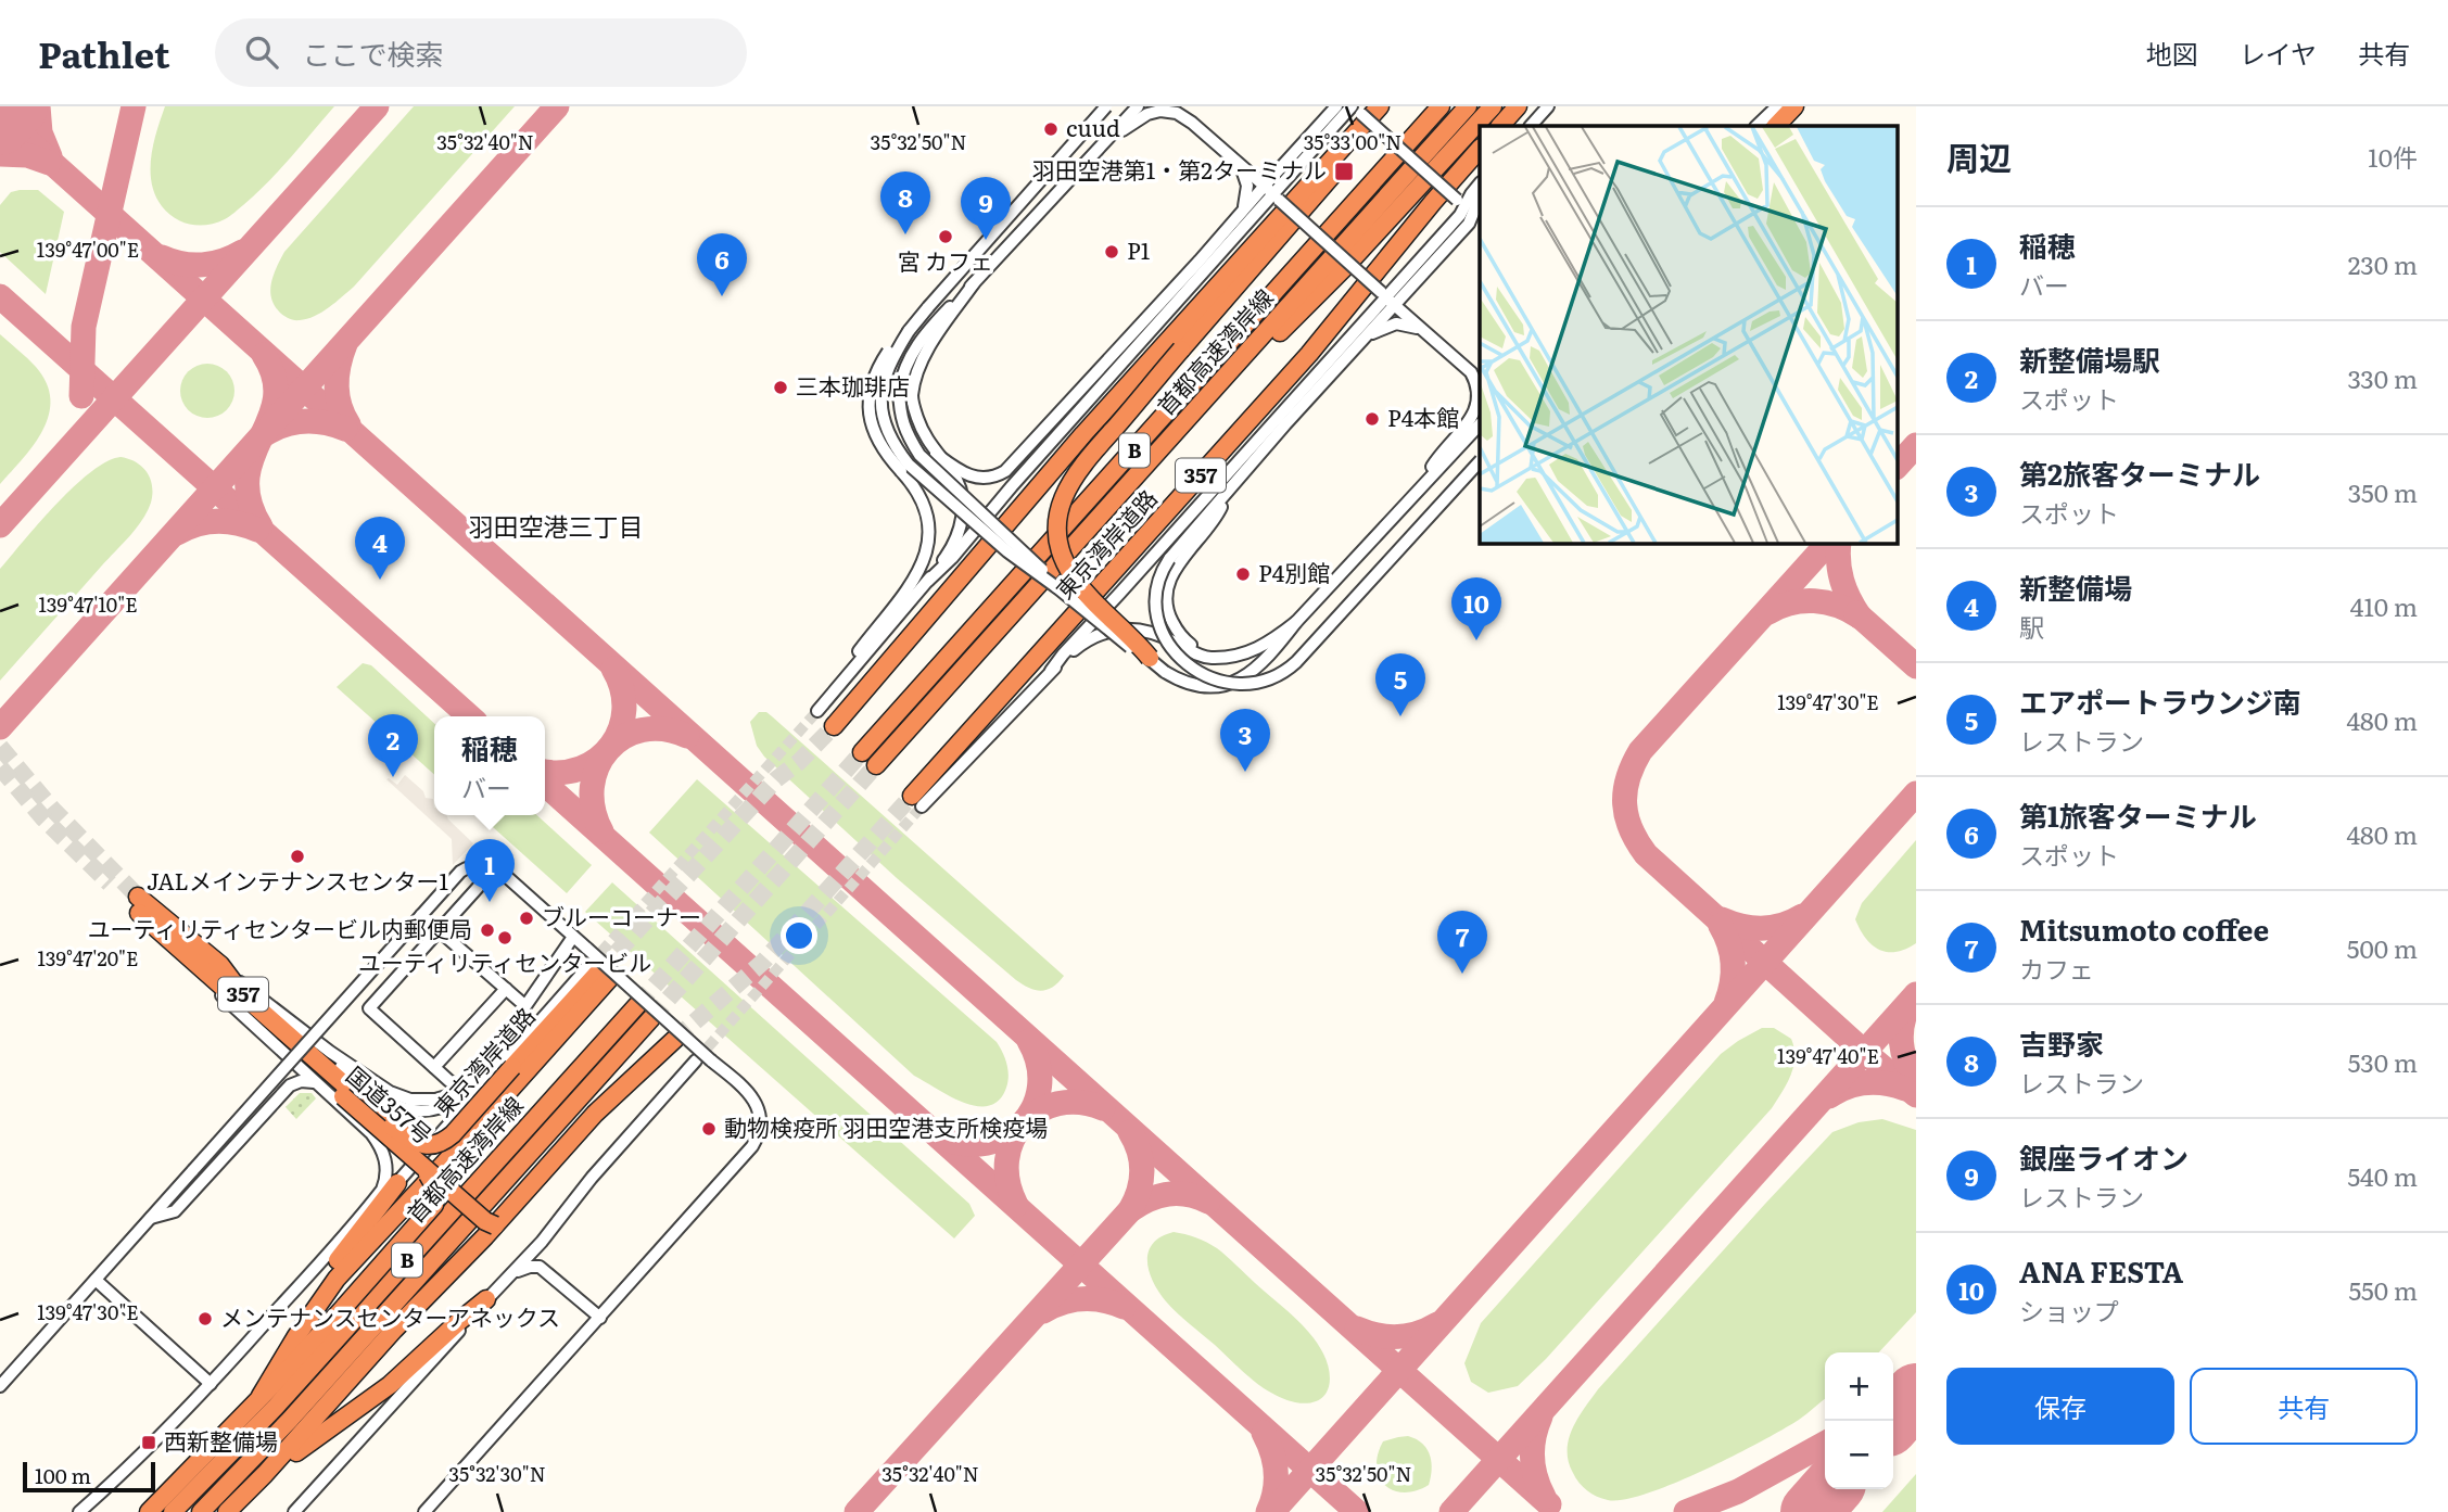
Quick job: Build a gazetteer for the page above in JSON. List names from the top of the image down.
{
  "streets": {
    "highway": [
      "首都高速湾岸線",
      "B",
      "357",
      "東京湾岸道路",
      "国道357号"
    ]
  },
  "crossings": [
    ["東京湾岸道路", "国道357号"]
  ],
  "districts": ["羽田空港三丁目"],
  "places": {
    "other": [
      "cuud",
      "宮 カフェ",
      "P1",
      "三本珈琲店",
      "P4本館",
      "P4別館",
      "JALメインテナンスセンター1",
      "ブルーコーナー",
      "ユーティリティセンタービル内郵便局",
      "ユーティリティセンタービル",
      "動物検疫所 羽田空港支所検疫場",
      "メンテナンスセンターアネックス"
    ],
    "transit": ["羽田空港第1・第2ターミナル", "西新整備場"]
  },
  "scale_bar": "100 m",
  "page": {
    "header": "Pathlet",
    "search": "ここで検索",
    "nav": ["地図", "レイヤ", "共有"],
    "heading": ["周辺", "10件"],
    "pins": [
      "8",
      "9",
      "6",
      "4",
      "10",
      "5",
      "3",
      "2",
      "1",
      "7"
    ],
    "list": [
      {
        "mark": "1",
        "name": "稲穂",
        "note": "バー",
        "value": "230 m"
      },
      {
        "mark": "2",
        "name": "新整備場駅",
        "note": "スポット",
        "value": "330 m"
      },
      {
        "mark": "3",
        "name": "第2旅客ターミナル",
        "note": "スポット",
        "value": "350 m"
      },
      {
        "mark": "4",
        "name": "新整備場",
        "note": "駅",
        "value": "410 m"
      },
      {
        "mark": "5",
        "name": "エアポートラウンジ南",
        "note": "レストラン",
        "value": "480 m"
      },
      {
        "mark": "6",
        "name": "第1旅客ターミナル",
        "note": "スポット",
        "value": "480 m"
      },
      {
        "mark": "7",
        "name": "Mitsumoto coffee",
        "note": "カフェ",
        "value": "500 m"
      },
      {
        "mark": "8",
        "name": "吉野家",
        "note": "レストラン",
        "value": "530 m"
      },
      {
        "mark": "9",
        "name": "銀座ライオン",
        "note": "レストラン",
        "value": "540 m"
      },
      {
        "mark": "10",
        "name": "ANA FESTA",
        "note": "ショップ",
        "value": "550 m"
      }
    ],
    "popup": ["稲穂", "バー"],
    "buttons": ["保存", "共有"],
    "map_buttons": ["+", "−"],
    "scale": "100 m"
  },
  "coordinates": [
    "35°32'40\"N",
    "35°32'50\"N",
    "35°33'00\"N",
    "139°47'00\"E",
    "139°47'10\"E",
    "139°47'30\"E",
    "139°47'20\"E",
    "139°47'40\"E",
    "35°32'30\"N"
  ]
}
